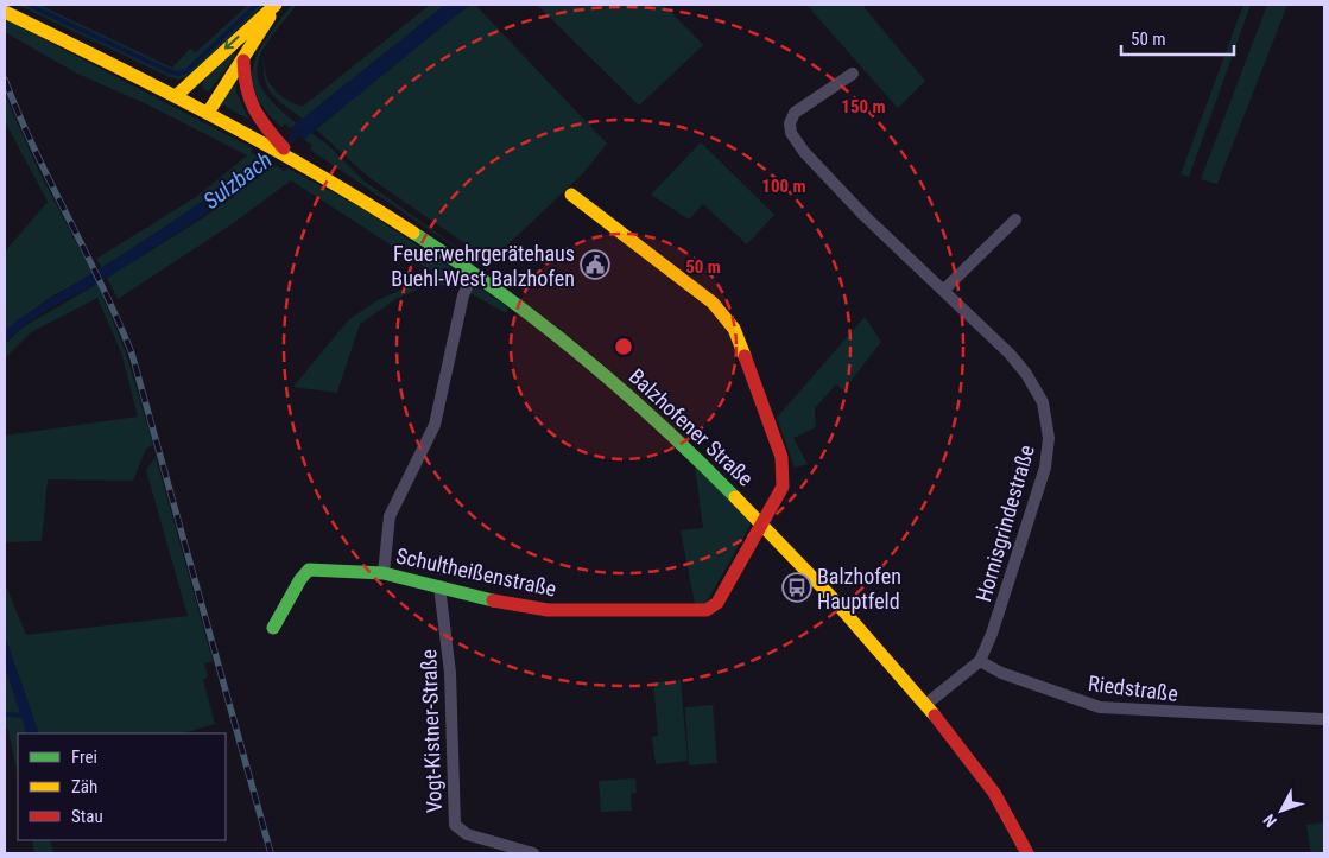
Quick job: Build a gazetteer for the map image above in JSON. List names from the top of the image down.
{
  "streets": {
    "street": [
      "Balzhofener Straße",
      "Hornisgrindestraße",
      "Schultheißenstraße",
      "Riedstraße",
      "Vogt-Kistner-Straße"
    ]
  },
  "crossings": [
    ["Balzhofener Straße", "Schultheißenstraße"],
    ["Hornisgrindestraße", "Riedstraße"],
    ["Schultheißenstraße", "Vogt-Kistner-Straße"]
  ],
  "water": ["Sulzbach"],
  "places": {
    "public building": ["Feuerwehrgerätehaus Buehl-West Balzhofen"],
    "bus stop": ["Balzhofen Hauptfeld"]
  },
  "legend": ["Frei", "Zäh", "Stau"],
  "scale_bar": "50 m",
  "north": "bottom left",
  "rings": ["150 m", "100 m", "50 m"]
}
